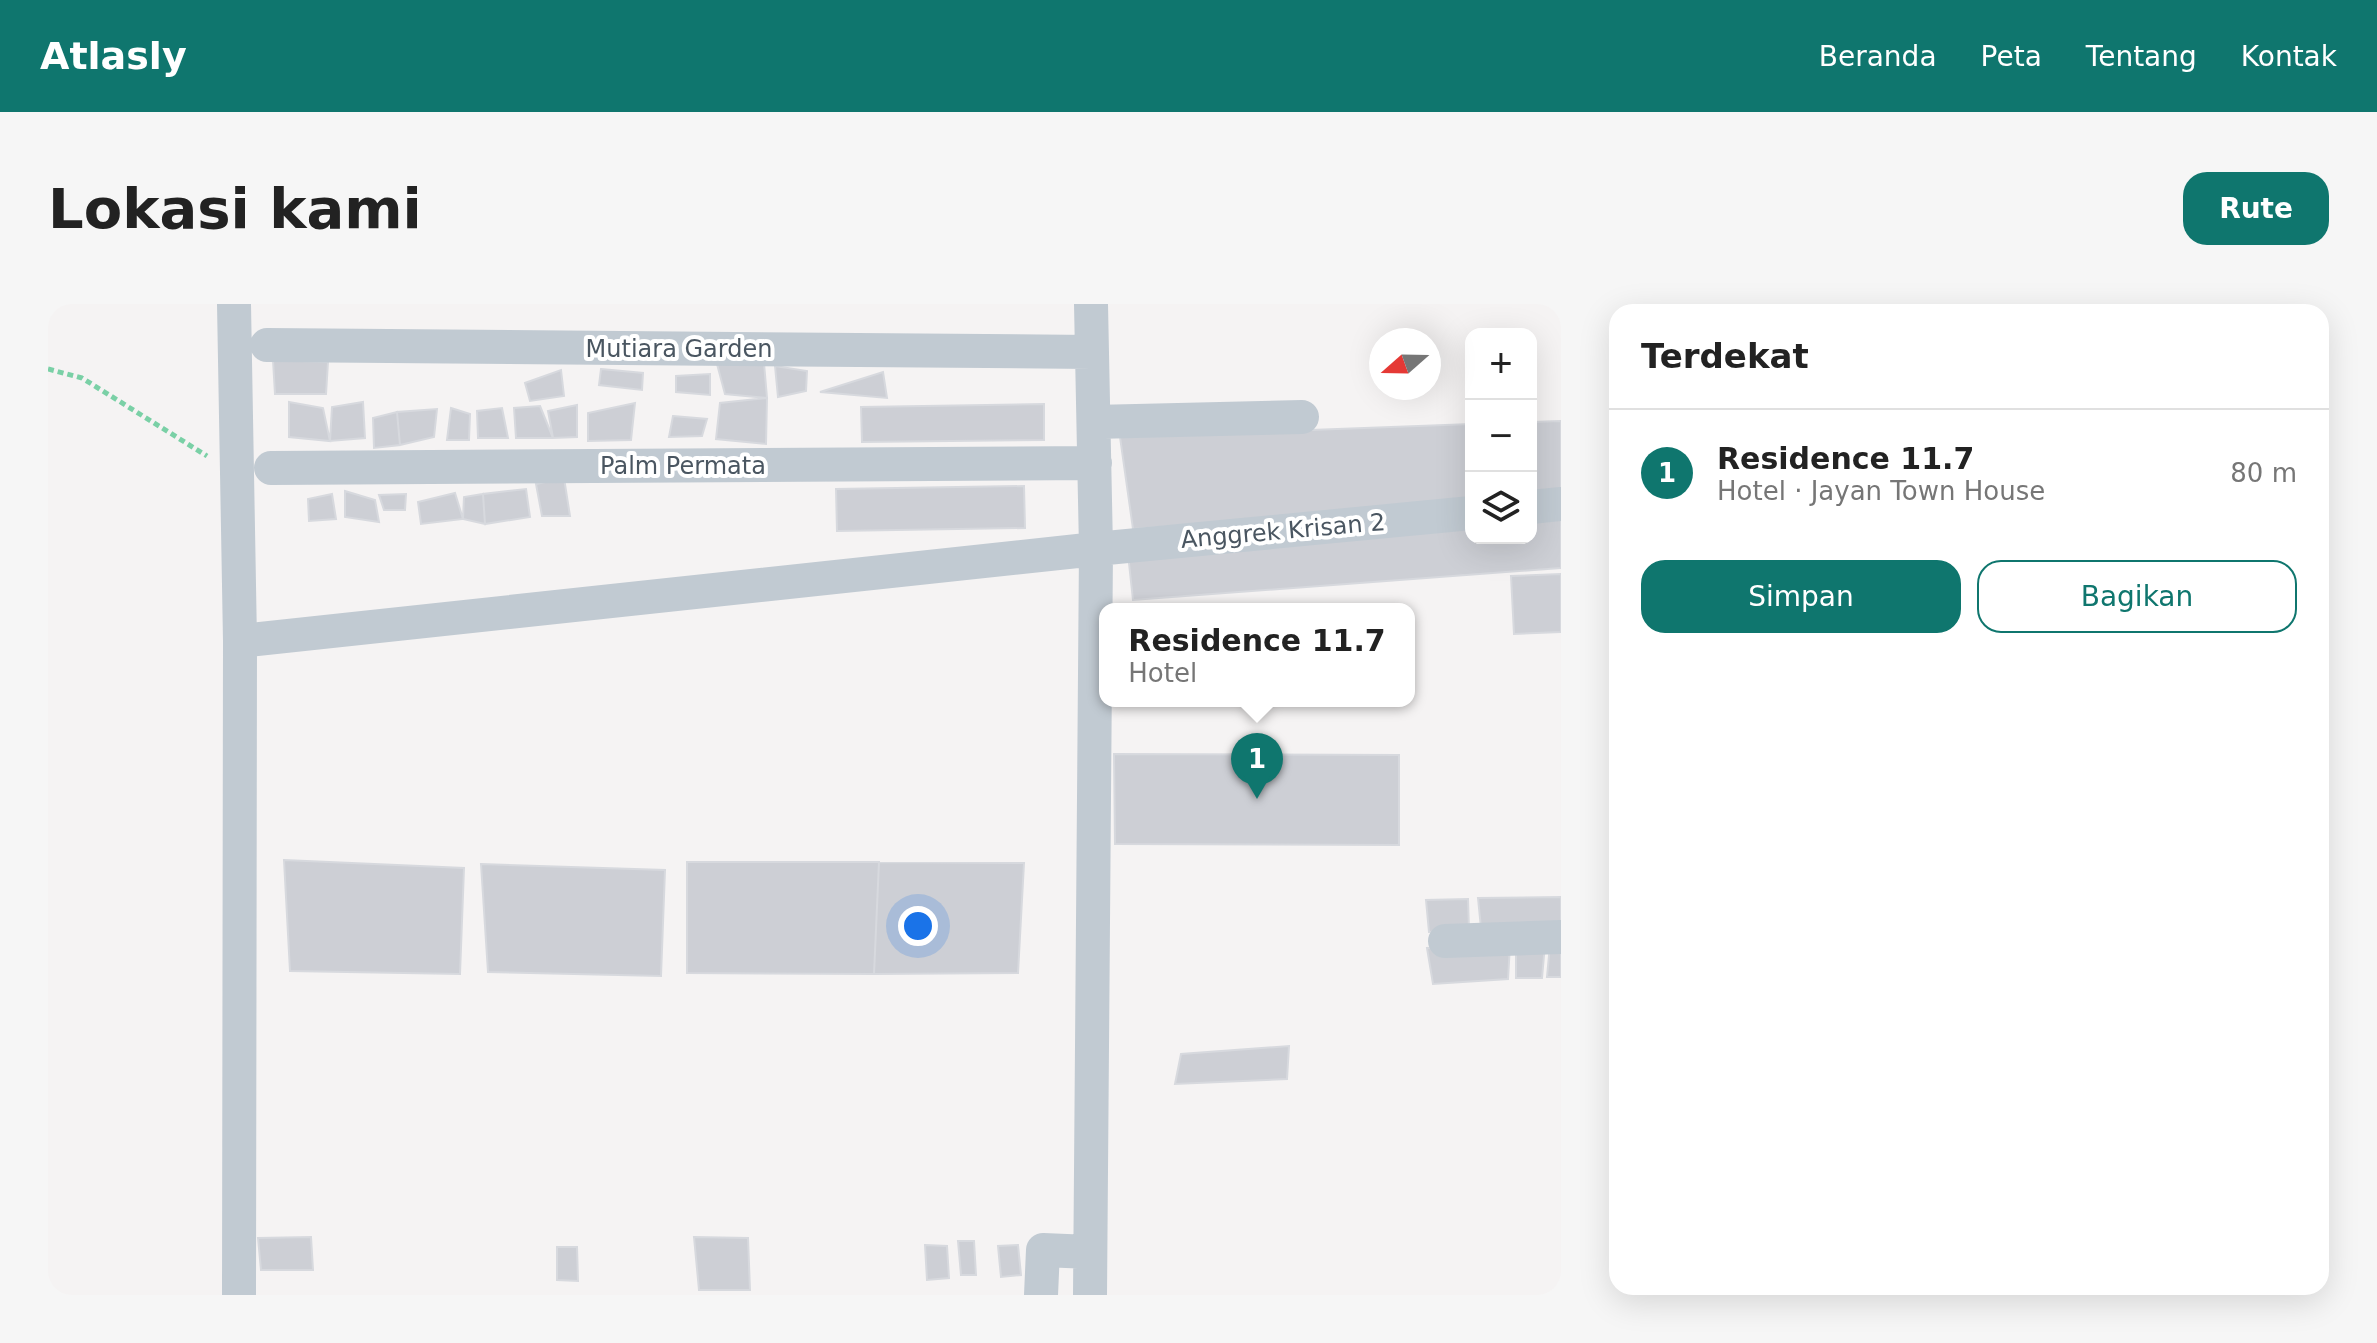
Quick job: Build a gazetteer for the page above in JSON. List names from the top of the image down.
{
  "streets": {
    "street": ["Mutiara Garden", "Palm Permata", "Anggrek Krisan 2"]
  },
  "north": "left",
  "page": {
    "header": "Atlasly",
    "nav": [
      "Beranda",
      "Peta",
      "Tentang",
      "Kontak"
    ],
    "buttons": [
      "Rute",
      ["Simpan", "Bagikan"]
    ],
    "title": "Lokasi kami",
    "heading": "Terdekat",
    "map_buttons": ["+", "−"],
    "list": [
      {
        "mark": "1",
        "name": "Residence 11.7",
        "note": "Hotel · Jayan Town House",
        "value": "80 m"
      }
    ],
    "popup": ["Residence 11.7", "Hotel"],
    "pins": "1"
  }
}
